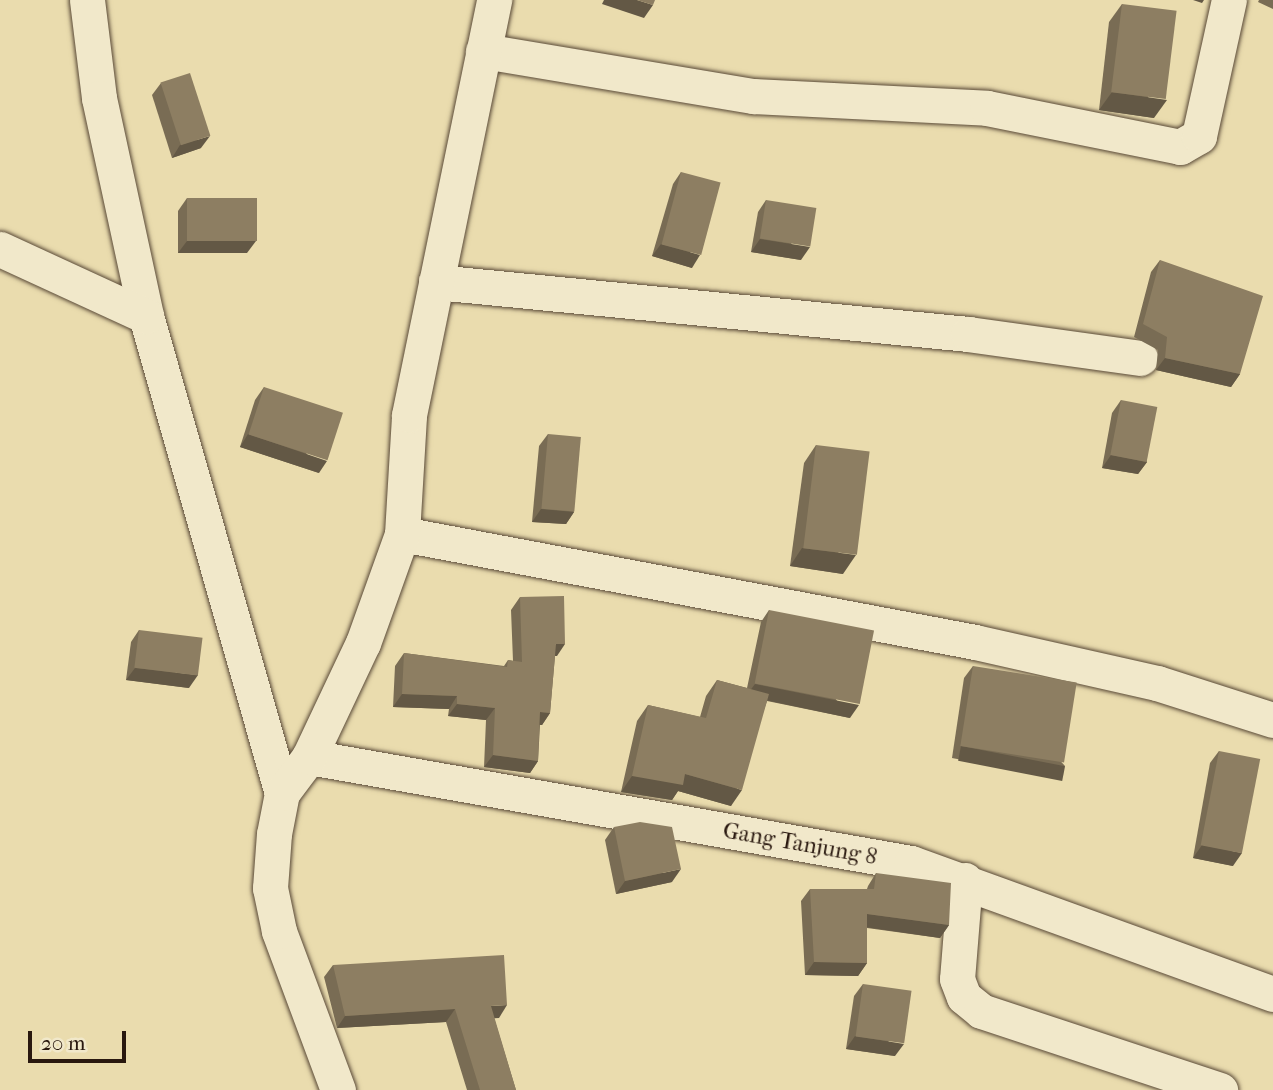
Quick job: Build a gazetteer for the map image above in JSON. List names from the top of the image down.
{
  "streets": {
    "street": ["Gang Tanjung 8"]
  },
  "scale_bar": "20 m"
}
